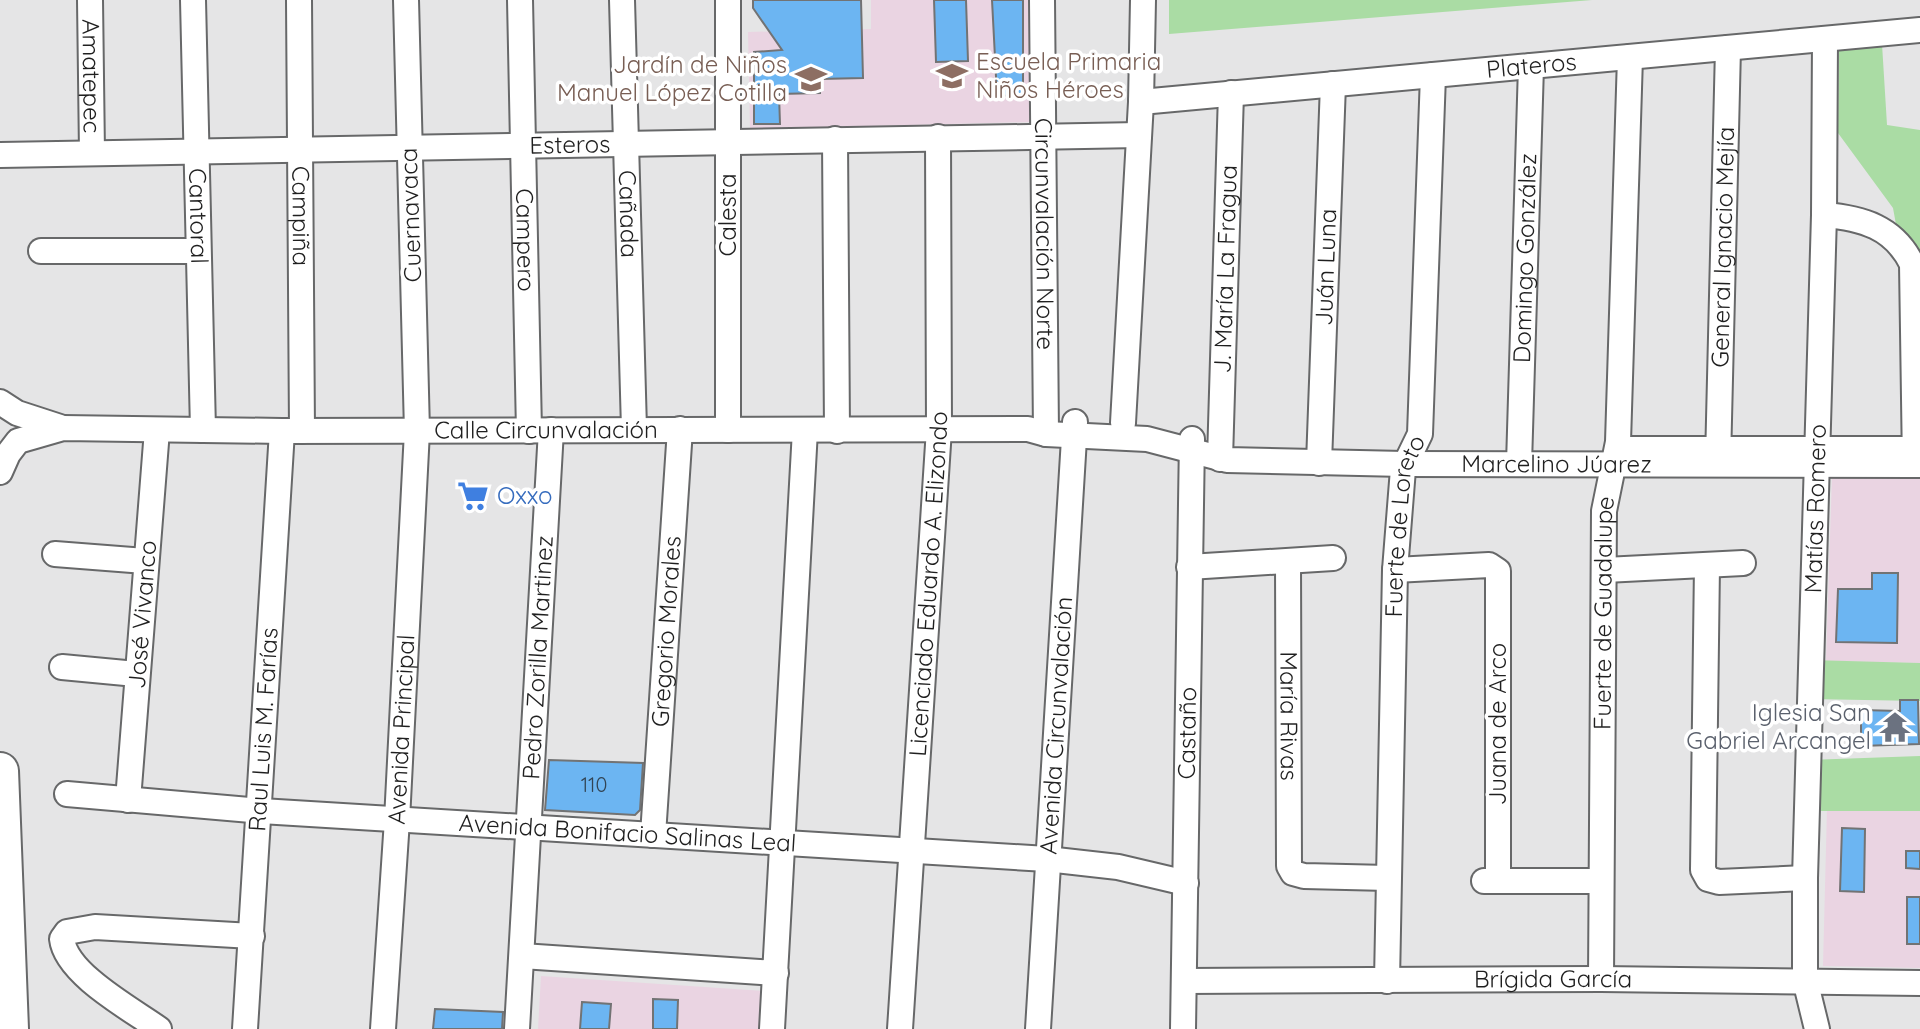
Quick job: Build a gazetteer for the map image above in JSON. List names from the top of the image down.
{
  "streets": {
    "street": [
      "Plateros",
      "Amatepec",
      "Esteros",
      "Cañada",
      "Cantoral",
      "Cuernavaca",
      "Calesta",
      "Campiña",
      "Circunvalación Norte",
      "Campero",
      "General Ignacio Mejía",
      "Domingo González",
      "Juán Luna",
      "J. María La Fragua",
      "Calle Circunvalación",
      "Marcelino Júarez",
      "Matías Romero",
      "Fuerte de Loreto",
      "Licenciado Eduardo A. Elizondo",
      "Fuerte de Guadalupe",
      "José Vivanco",
      "Gregorio Morales",
      "Pedro Zorilla Martinez",
      "María Rivas",
      "Juana de Arco",
      "Avenida Circunvalación",
      "Raul Luis M. Farías",
      "Avenida Principal",
      "Castaño",
      "Avenida Bonifacio Salinas Leal",
      "Brígida García"
    ]
  },
  "crossings": [
    ["Plateros", "General Ignacio Mejía"],
    ["Plateros", "Domingo González"],
    ["Plateros", "Juán Luna"],
    ["Plateros", "J. María La Fragua"],
    ["Plateros", "Matías Romero"],
    ["Plateros", "Fuerte de Loreto"],
    ["Plateros", "Fuerte de Guadalupe"],
    ["Amatepec", "Esteros"],
    ["Esteros", "Cañada"],
    ["Esteros", "Cantoral"],
    ["Esteros", "Cuernavaca"],
    ["Esteros", "Calesta"],
    ["Esteros", "Campiña"],
    ["Esteros", "Circunvalación Norte"],
    ["Esteros", "Campero"],
    ["Esteros", "Licenciado Eduardo A. Elizondo"],
    ["Cañada", "Calle Circunvalación"],
    ["Cantoral", "Calle Circunvalación"],
    ["Cuernavaca", "Calle Circunvalación"],
    ["Cuernavaca", "Avenida Principal"],
    ["Calesta", "Calle Circunvalación"],
    ["Campiña", "Calle Circunvalación"],
    ["Campiña", "Raul Luis M. Farías"],
    ["Circunvalación Norte", "Calle Circunvalación"],
    ["Campero", "Calle Circunvalación"],
    ["Campero", "Pedro Zorilla Martinez"],
    ["General Ignacio Mejía", "Marcelino Júarez"],
    ["Domingo González", "Marcelino Júarez"],
    ["Juán Luna", "Marcelino Júarez"],
    ["J. María La Fragua", "Marcelino Júarez"],
    ["Calle Circunvalación", "Marcelino Júarez"],
    ["Calle Circunvalación", "Licenciado Eduardo A. Elizondo"],
    ["Calle Circunvalación", "José Vivanco"],
    ["Calle Circunvalación", "Gregorio Morales"],
    ["Calle Circunvalación", "Pedro Zorilla Martinez"],
    ["Calle Circunvalación", "Avenida Circunvalación"],
    ["Calle Circunvalación", "Raul Luis M. Farías"],
    ["Calle Circunvalación", "Avenida Principal"],
    ["Calle Circunvalación", "Castaño"],
    ["Marcelino Júarez", "Matías Romero"],
    ["Marcelino Júarez", "Fuerte de Loreto"],
    ["Marcelino Júarez", "Fuerte de Guadalupe"],
    ["Marcelino Júarez", "Castaño"],
    ["Matías Romero", "Brígida García"],
    ["Fuerte de Loreto", "María Rivas"],
    ["Fuerte de Loreto", "Juana de Arco"],
    ["Fuerte de Loreto", "Brígida García"],
    ["Licenciado Eduardo A. Elizondo", "Avenida Bonifacio Salinas Leal"],
    ["Fuerte de Guadalupe", "Juana de Arco"],
    ["Fuerte de Guadalupe", "Brígida García"],
    ["José Vivanco", "Avenida Bonifacio Salinas Leal"],
    ["Gregorio Morales", "Avenida Bonifacio Salinas Leal"],
    ["Pedro Zorilla Martinez", "Avenida Bonifacio Salinas Leal"],
    ["Avenida Circunvalación", "Avenida Bonifacio Salinas Leal"],
    ["Raul Luis M. Farías", "Avenida Bonifacio Salinas Leal"],
    ["Avenida Principal", "Avenida Bonifacio Salinas Leal"],
    ["Castaño", "Avenida Bonifacio Salinas Leal"],
    ["Castaño", "Brígida García"]
  ],
  "places": {
    "school or university": ["Escuela Primaria Niños Héroes", "Jardín de Niños Manuel López Cotilla"],
    "supermarket": ["Oxxo"],
    "temple": ["Iglesia San Gabriel Arcangel"]
  },
  "house_numbers": ["110"]
}
